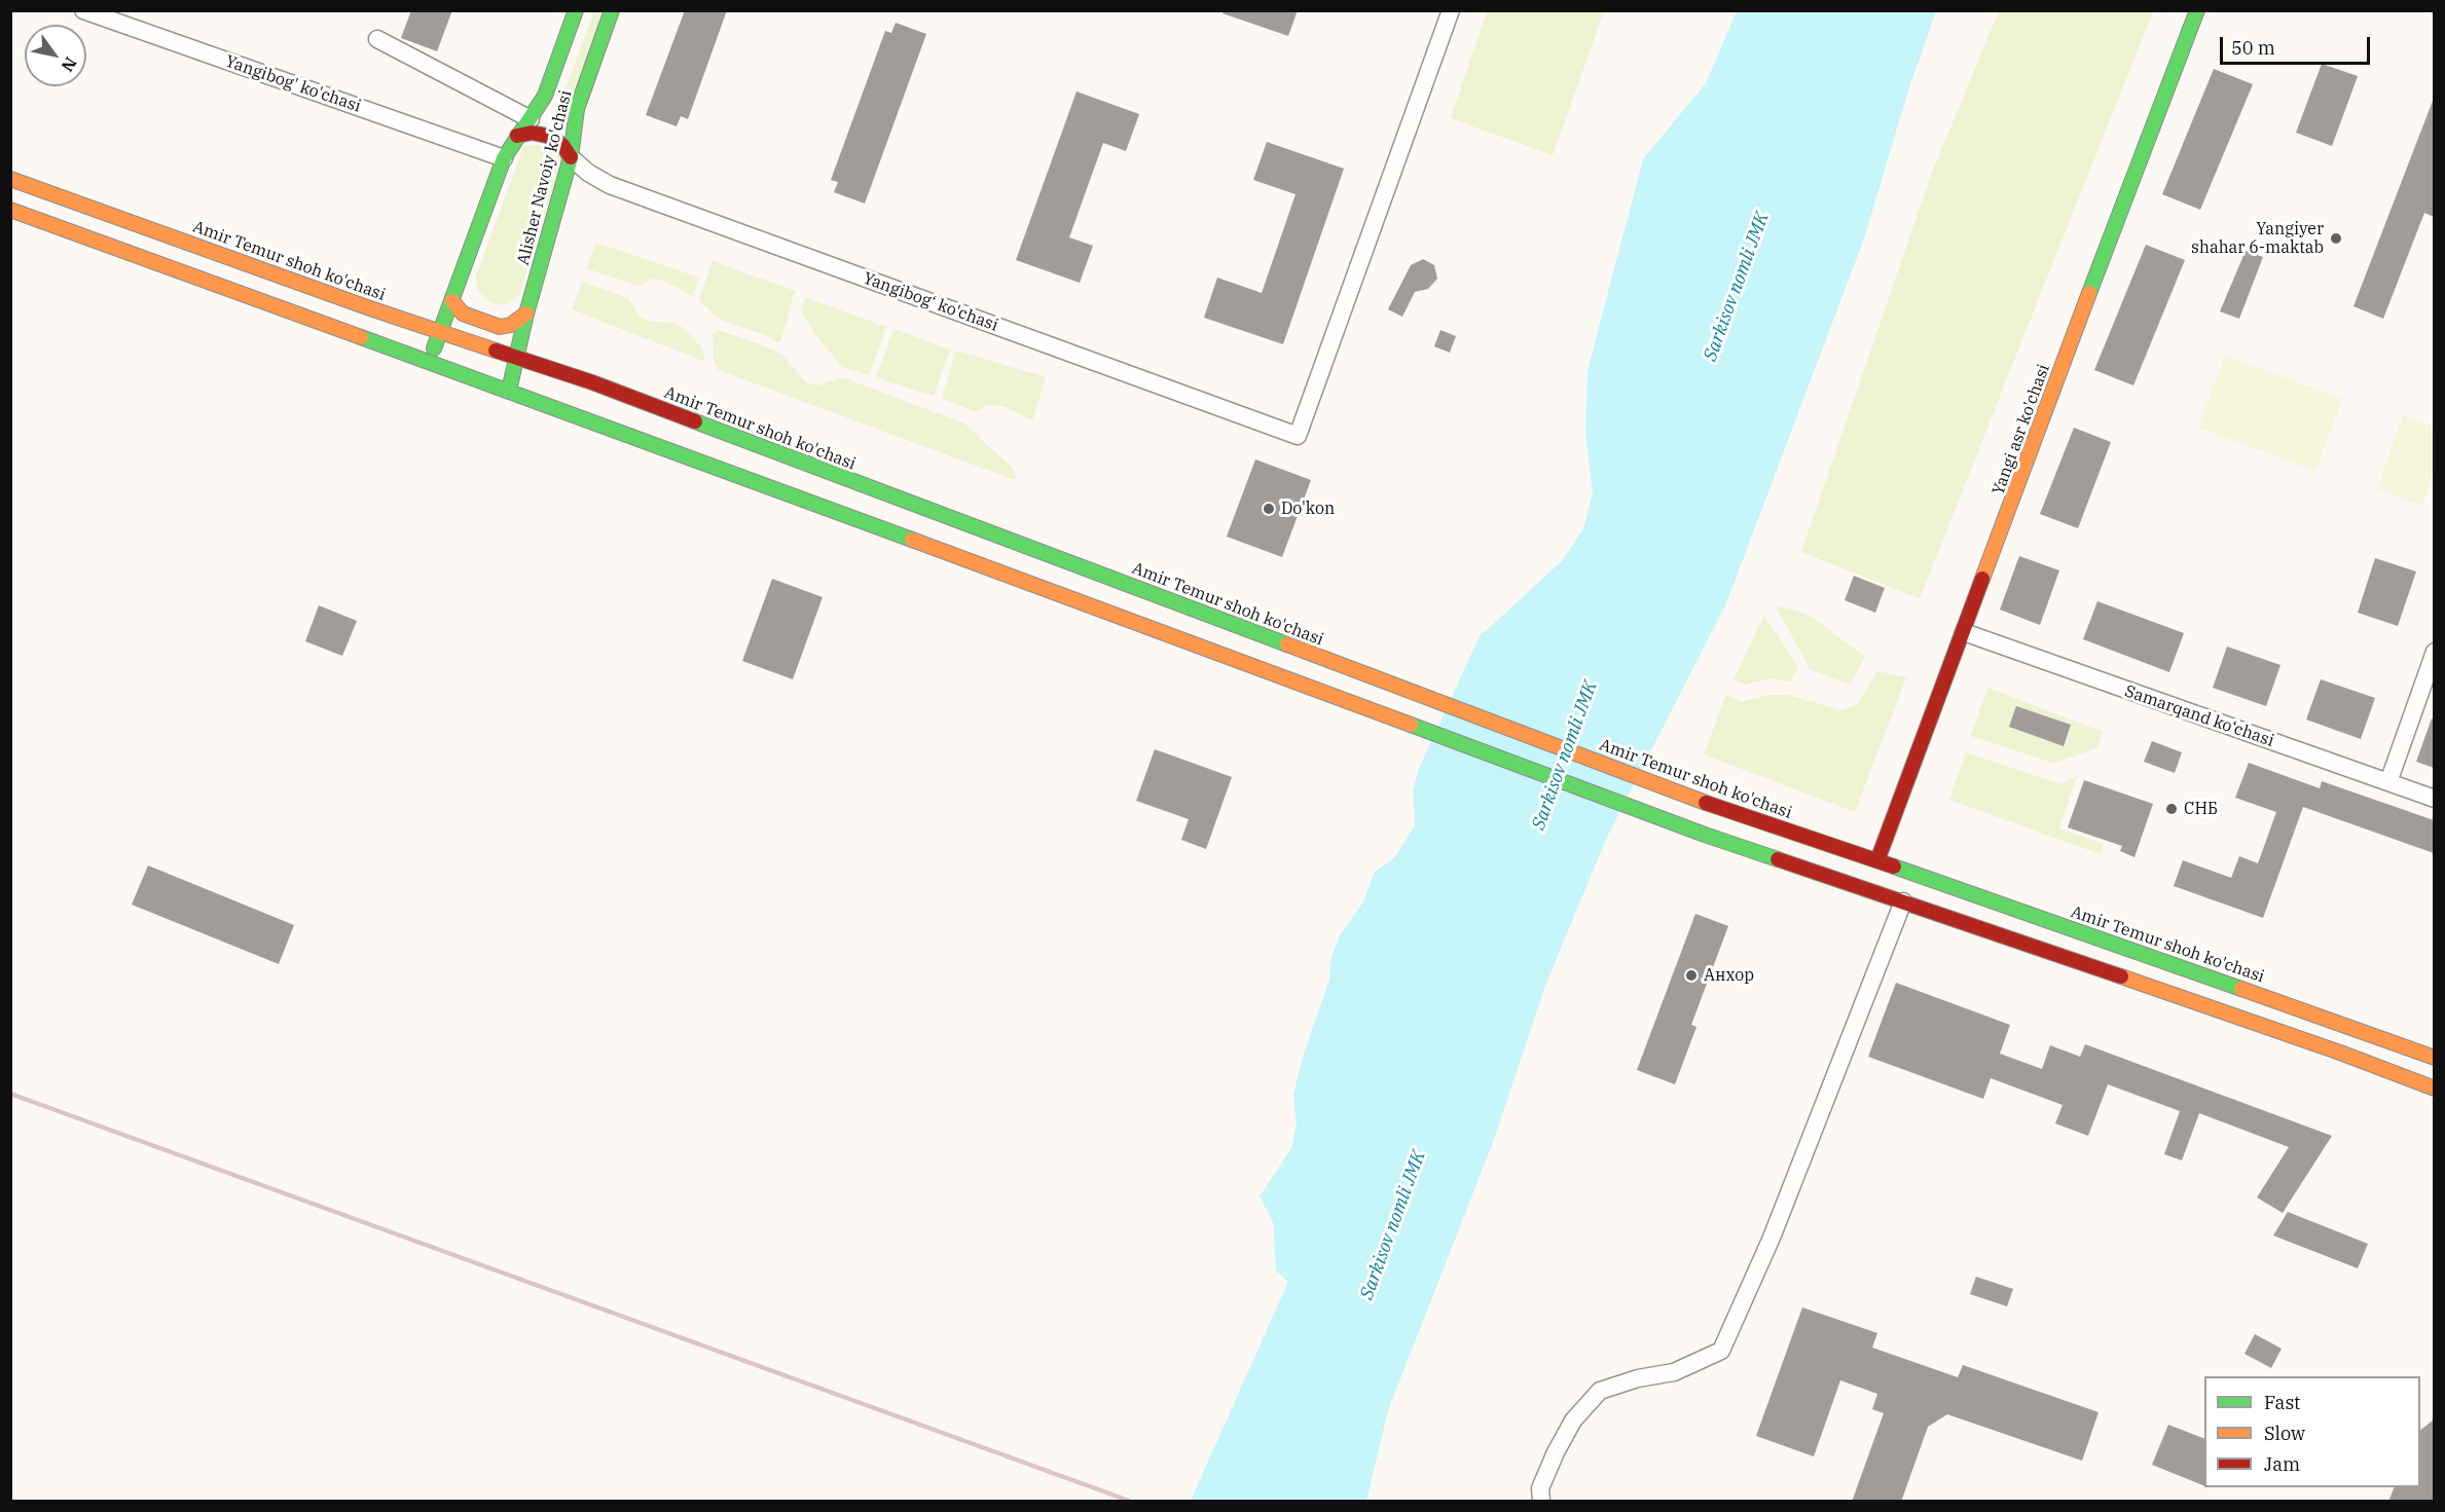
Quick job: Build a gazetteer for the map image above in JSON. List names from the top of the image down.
{
  "streets": {
    "main road": ["Alisher Navoiy ko'chasi", "Amir Temur shoh ko'chasi", "Yangi asr ko'chasi"],
    "street": ["Yangibog' ko'chasi", "Yangibog‘ ko'chasi", "Samarqand ko‘chasi"]
  },
  "crossings": [
    ["Yangibog' ko'chasi", "Alisher Navoiy ko'chasi"],
    ["Alisher Navoiy ko'chasi", "Amir Temur shoh ko'chasi"],
    ["Alisher Navoiy ko'chasi", "Yangibog‘ ko'chasi"],
    ["Amir Temur shoh ko'chasi", "Yangi asr ko'chasi"],
    ["Yangi asr ko'chasi", "Samarqand ko‘chasi"]
  ],
  "water": ["Sarkisov nomli JMK"],
  "places": [
    "Yangiyer shahar 6-maktab",
    "Do'kon",
    "СНБ",
    "Анхор"
  ],
  "legend": ["Fast", "Slow", "Jam"],
  "scale_bar": "50 m",
  "north": "bottom right"
}
